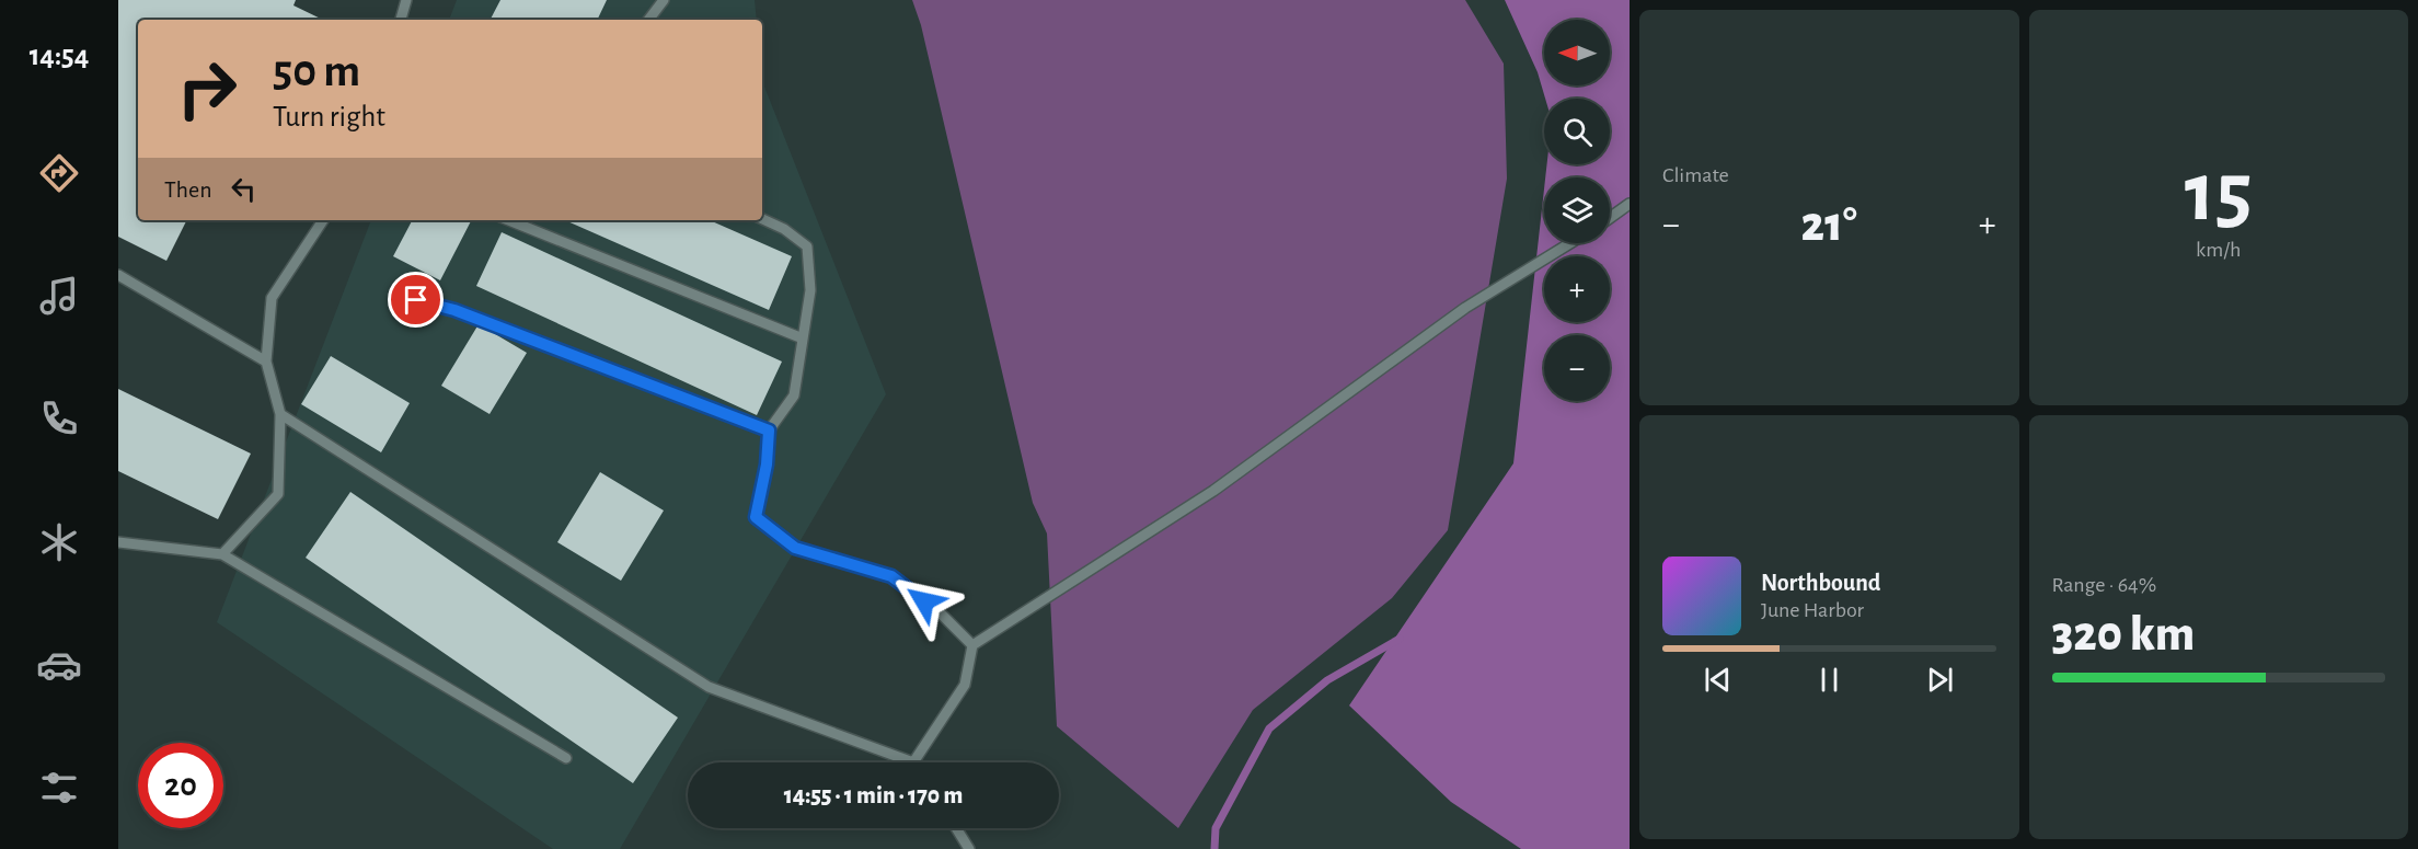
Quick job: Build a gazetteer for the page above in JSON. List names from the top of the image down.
{
  "north": "left",
  "page": {
    "tabs": "14:54",
    "tile": [
      "Climate",
      ["15", "km/h"],
      ["Range · 64%", "320 km"]
    ],
    "map_buttons": ["+", "−"],
    "turn": ["50 m", "Turn right"],
    "then": "Then",
    "heat": ["−", "21°", "+"],
    "song": ["Northbound", "June Harbor"],
    "limit": "20",
    "trip": "14:55 · 1 min · 170 m"
  }
}
